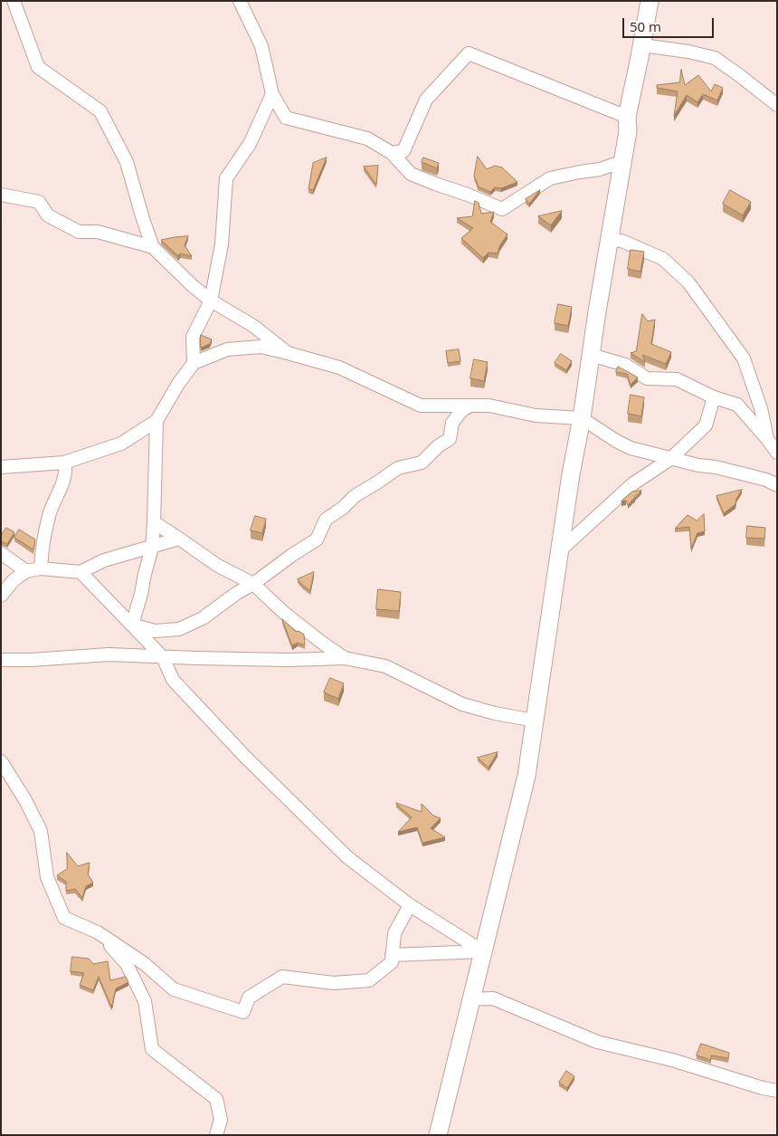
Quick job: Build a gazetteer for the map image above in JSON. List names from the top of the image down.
{
  "scale_bar": "50 m"
}
